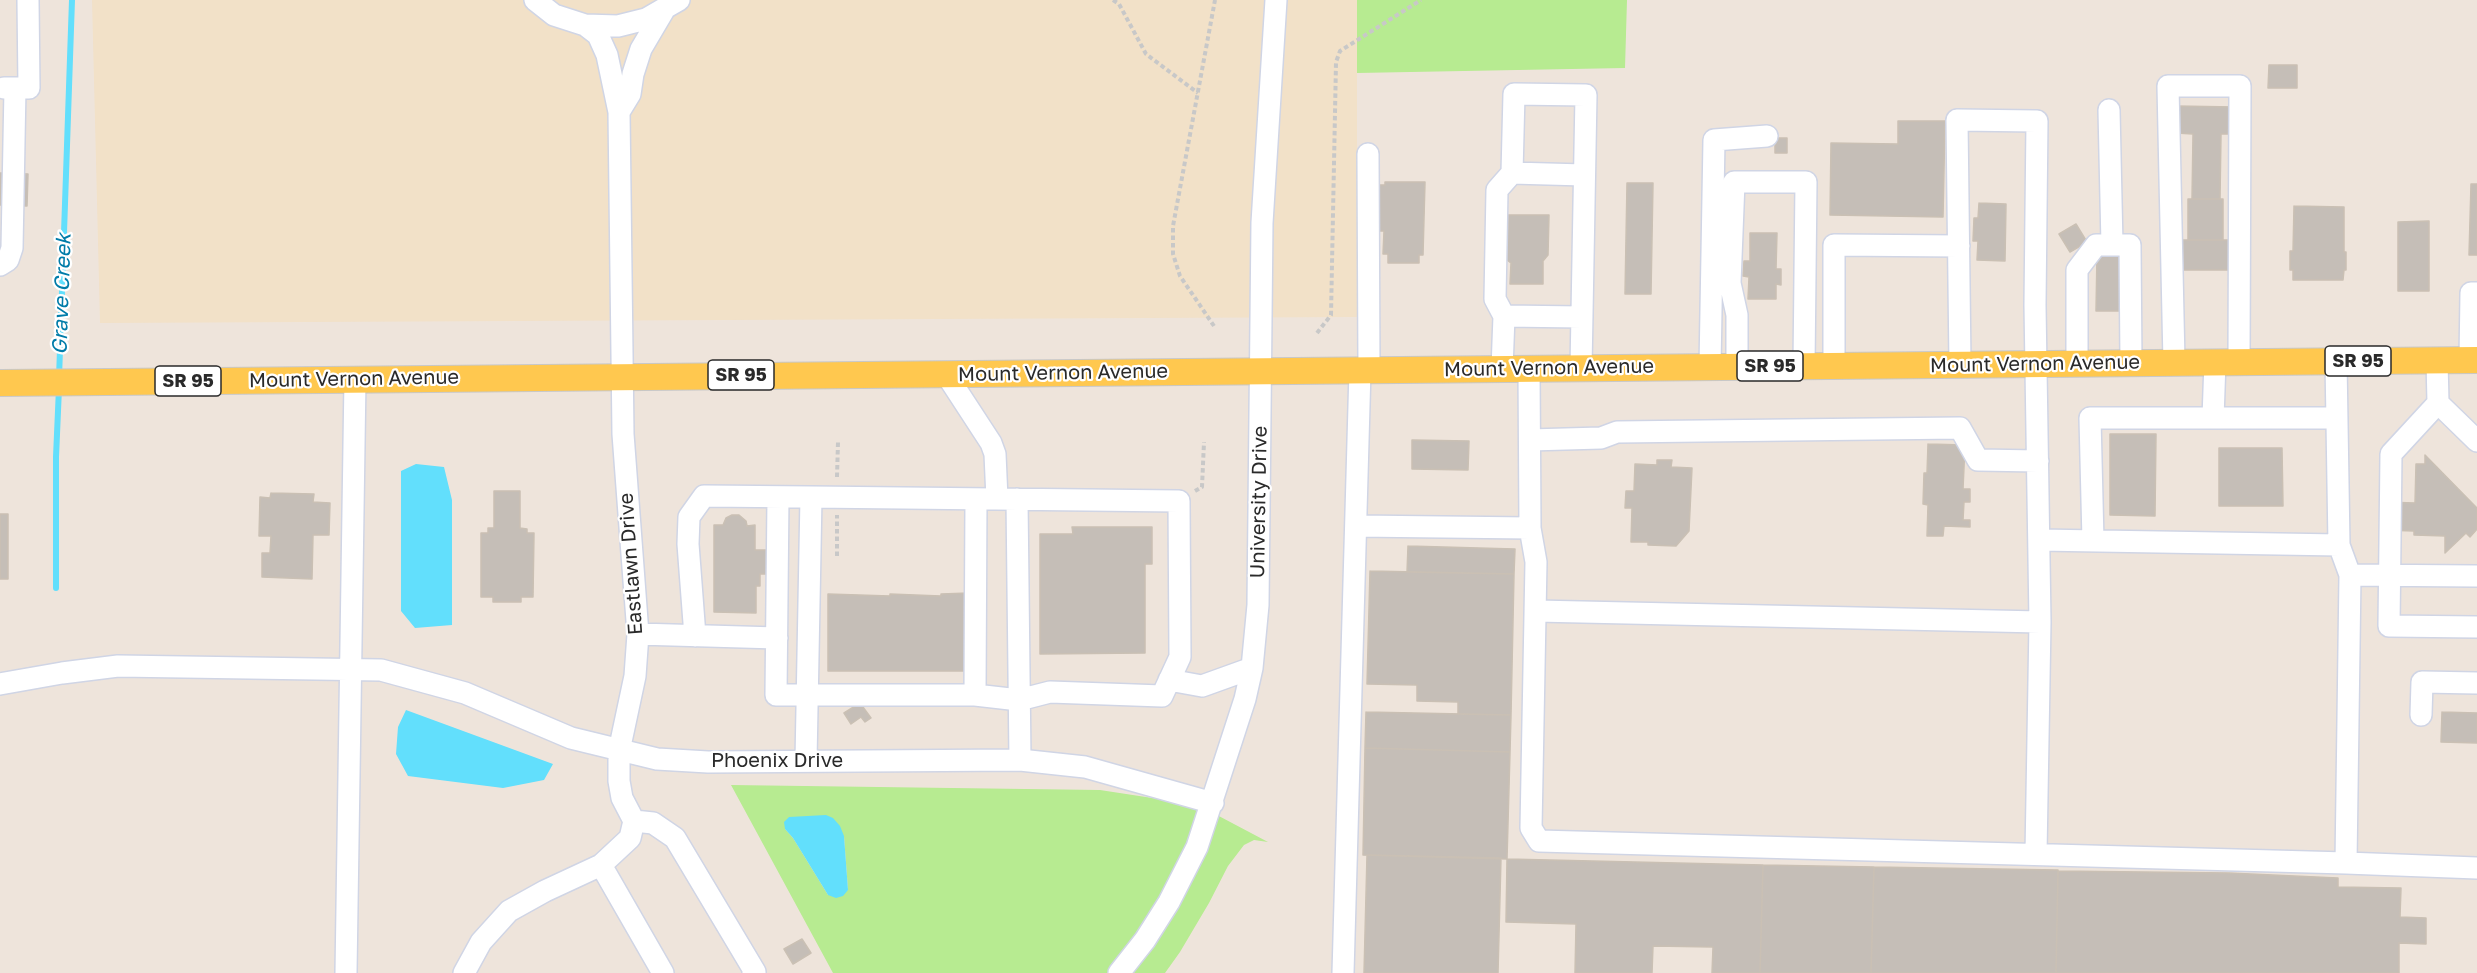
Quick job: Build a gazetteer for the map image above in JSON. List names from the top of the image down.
{
  "streets": {
    "main road": ["SR 95", "Mount Vernon Avenue"],
    "street": ["University Drive", "Eastlawn Drive", "Phoenix Drive"]
  },
  "crossings": [
    ["Mount Vernon Avenue", "University Drive"],
    ["Mount Vernon Avenue", "Eastlawn Drive"],
    ["University Drive", "Phoenix Drive"],
    ["Eastlawn Drive", "Phoenix Drive"]
  ],
  "water": ["Grave Creek"]
}
